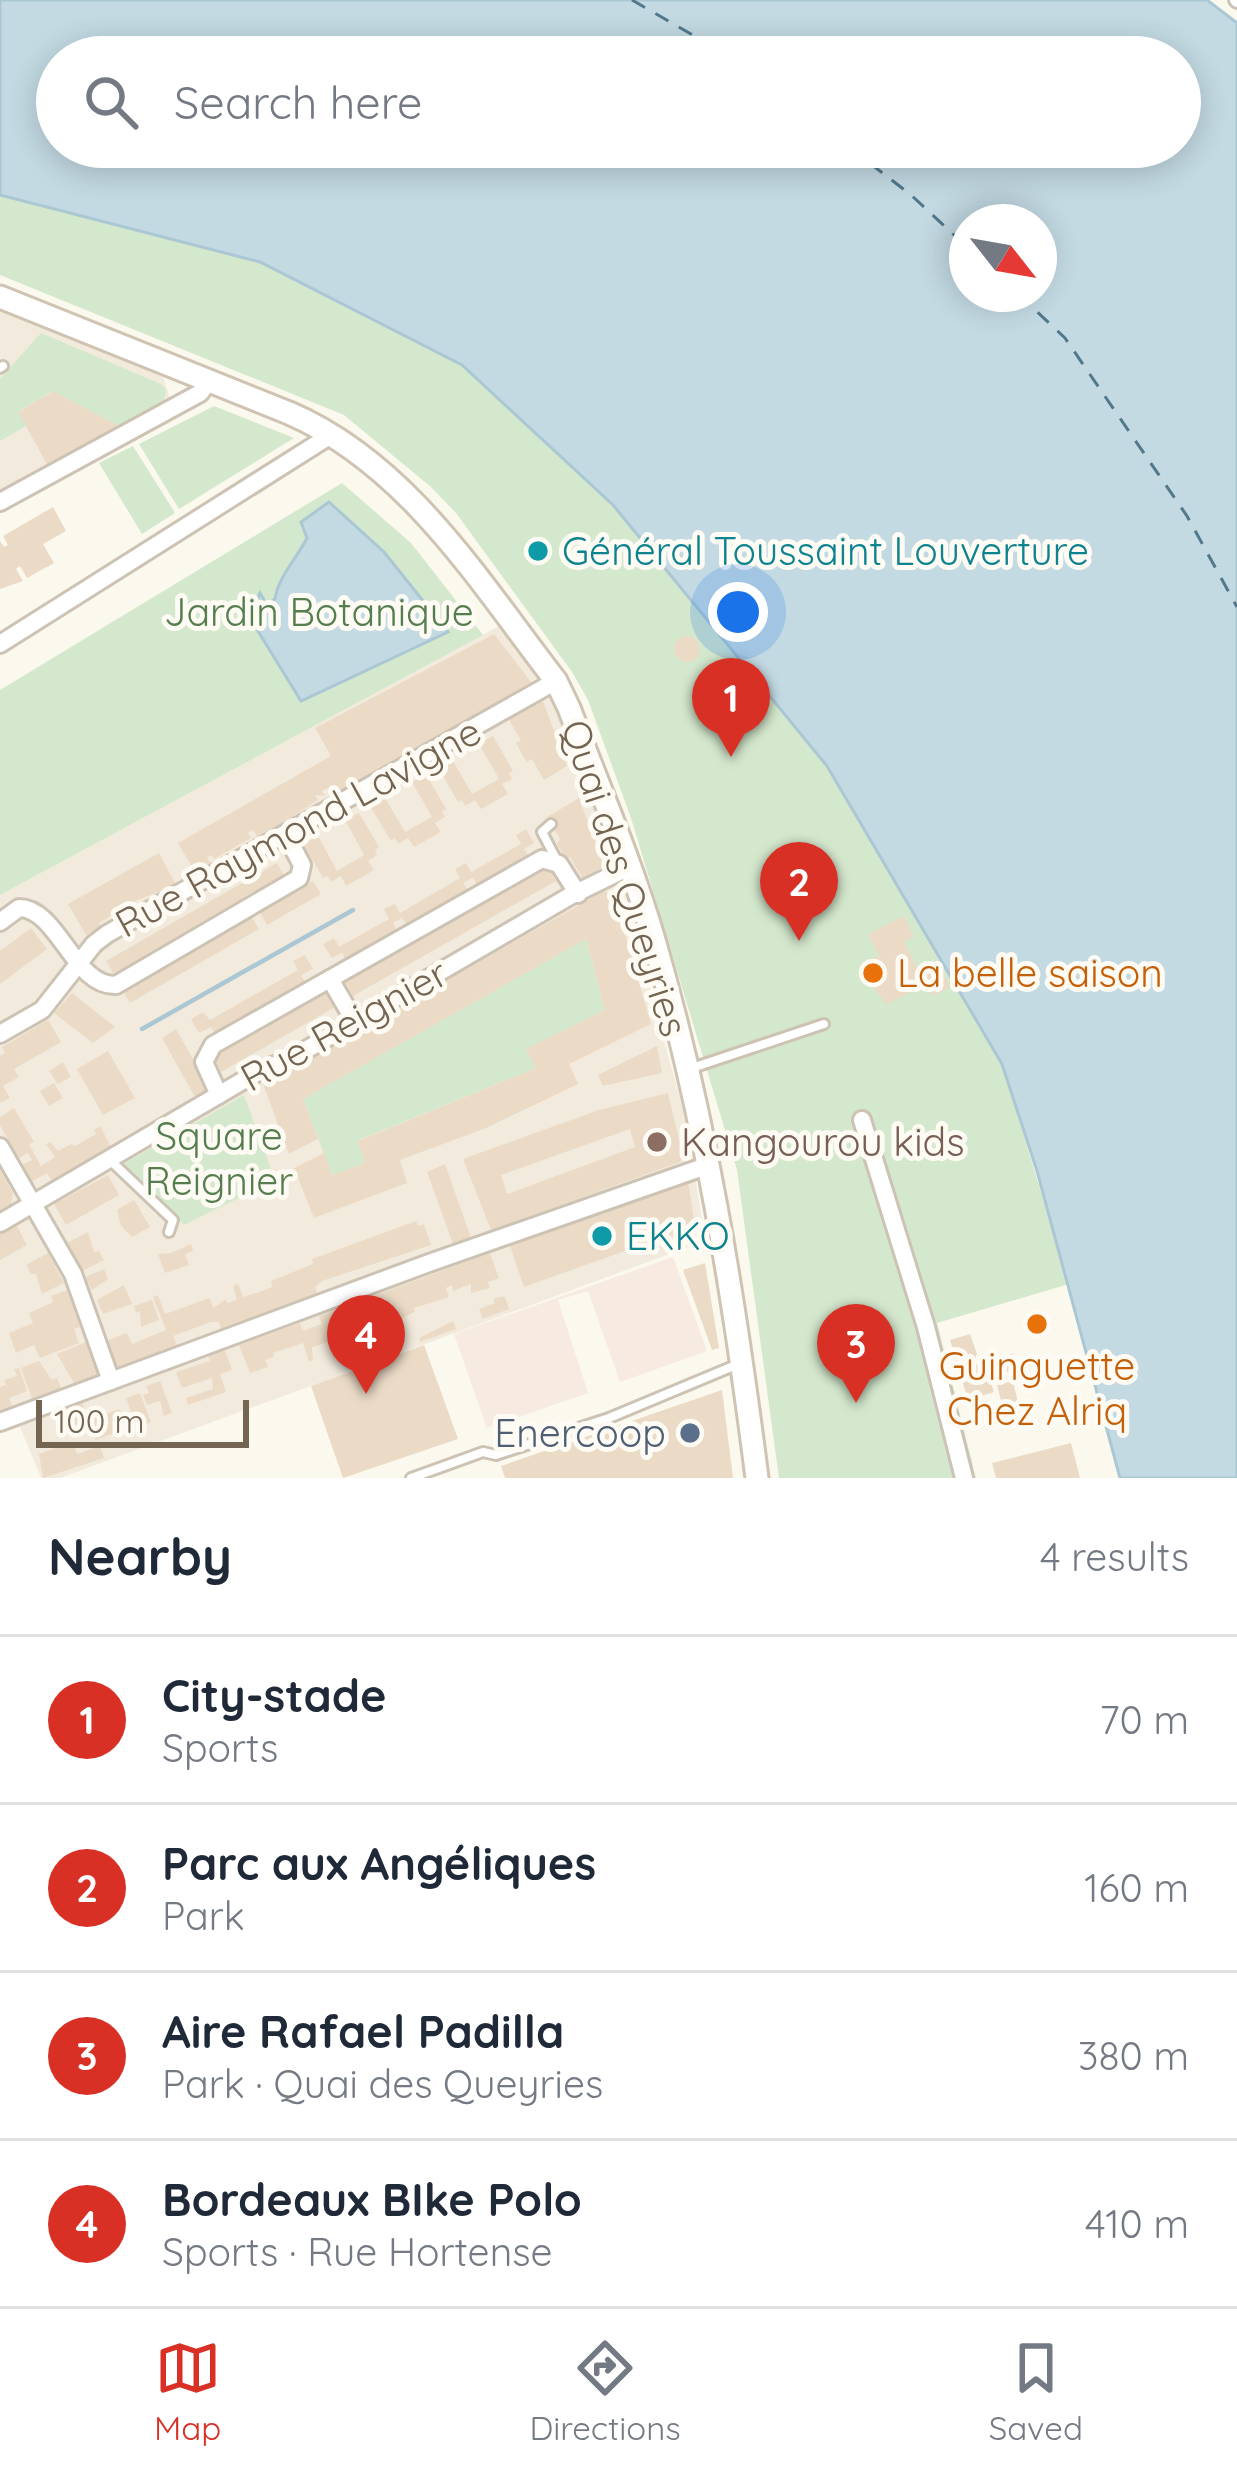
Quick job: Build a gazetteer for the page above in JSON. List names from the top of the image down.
{
  "streets": {
    "main road": ["Quai des Queyries"],
    "street": ["Rue Raymond Lavigne", "Rue Reignier"]
  },
  "crossings": [
    ["Rue Raymond Lavigne", "Quai des Queyries"],
    ["Quai des Queyries", "Rue Reignier"]
  ],
  "parks": ["Jardin Botanique", "Square Reignier"],
  "places": [
    "Général Toussaint Louverture",
    "La belle saison",
    "Kangourou kids",
    "EKKO",
    "Guinguette Chez Alriq",
    "Enercoop"
  ],
  "scale_bar": "100 m",
  "north": "bottom right",
  "page": {
    "search": "Search here",
    "pins": [
      "1",
      "2",
      "4",
      "3"
    ],
    "scale": "100 m",
    "heading": ["Nearby", "4 results"],
    "list": [
      {
        "mark": "1",
        "name": "City-stade",
        "note": "Sports",
        "value": "70 m"
      },
      {
        "mark": "2",
        "name": "Parc aux Angéliques",
        "note": "Park",
        "value": "160 m"
      },
      {
        "mark": "3",
        "name": "Aire Rafael Padilla",
        "note": "Park · Quai des Queyries",
        "value": "380 m"
      },
      {
        "mark": "4",
        "name": "Bordeaux BIke Polo",
        "note": "Sports · Rue Hortense",
        "value": "410 m"
      }
    ],
    "nav": ["Map", "Directions", "Saved"]
  }
}
